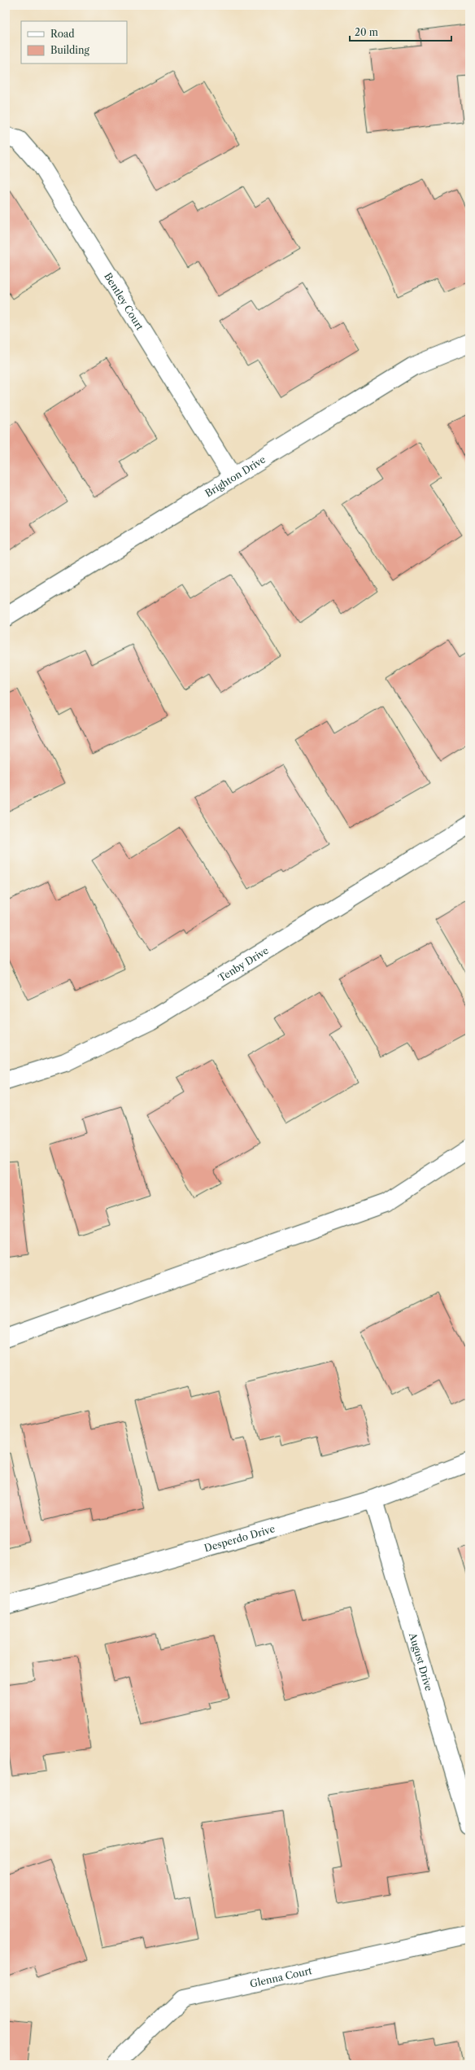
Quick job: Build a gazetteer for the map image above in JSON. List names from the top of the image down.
{
  "streets": {
    "street": [
      "Bentley Court",
      "Brighton Drive",
      "Tenby Drive",
      "Desperdo Drive",
      "August Drive",
      "Glenna Court"
    ]
  },
  "crossings": [
    ["Bentley Court", "Brighton Drive"],
    ["Desperdo Drive", "August Drive"]
  ],
  "legend": ["Road", "Building"],
  "scale_bar": "20 m"
}
